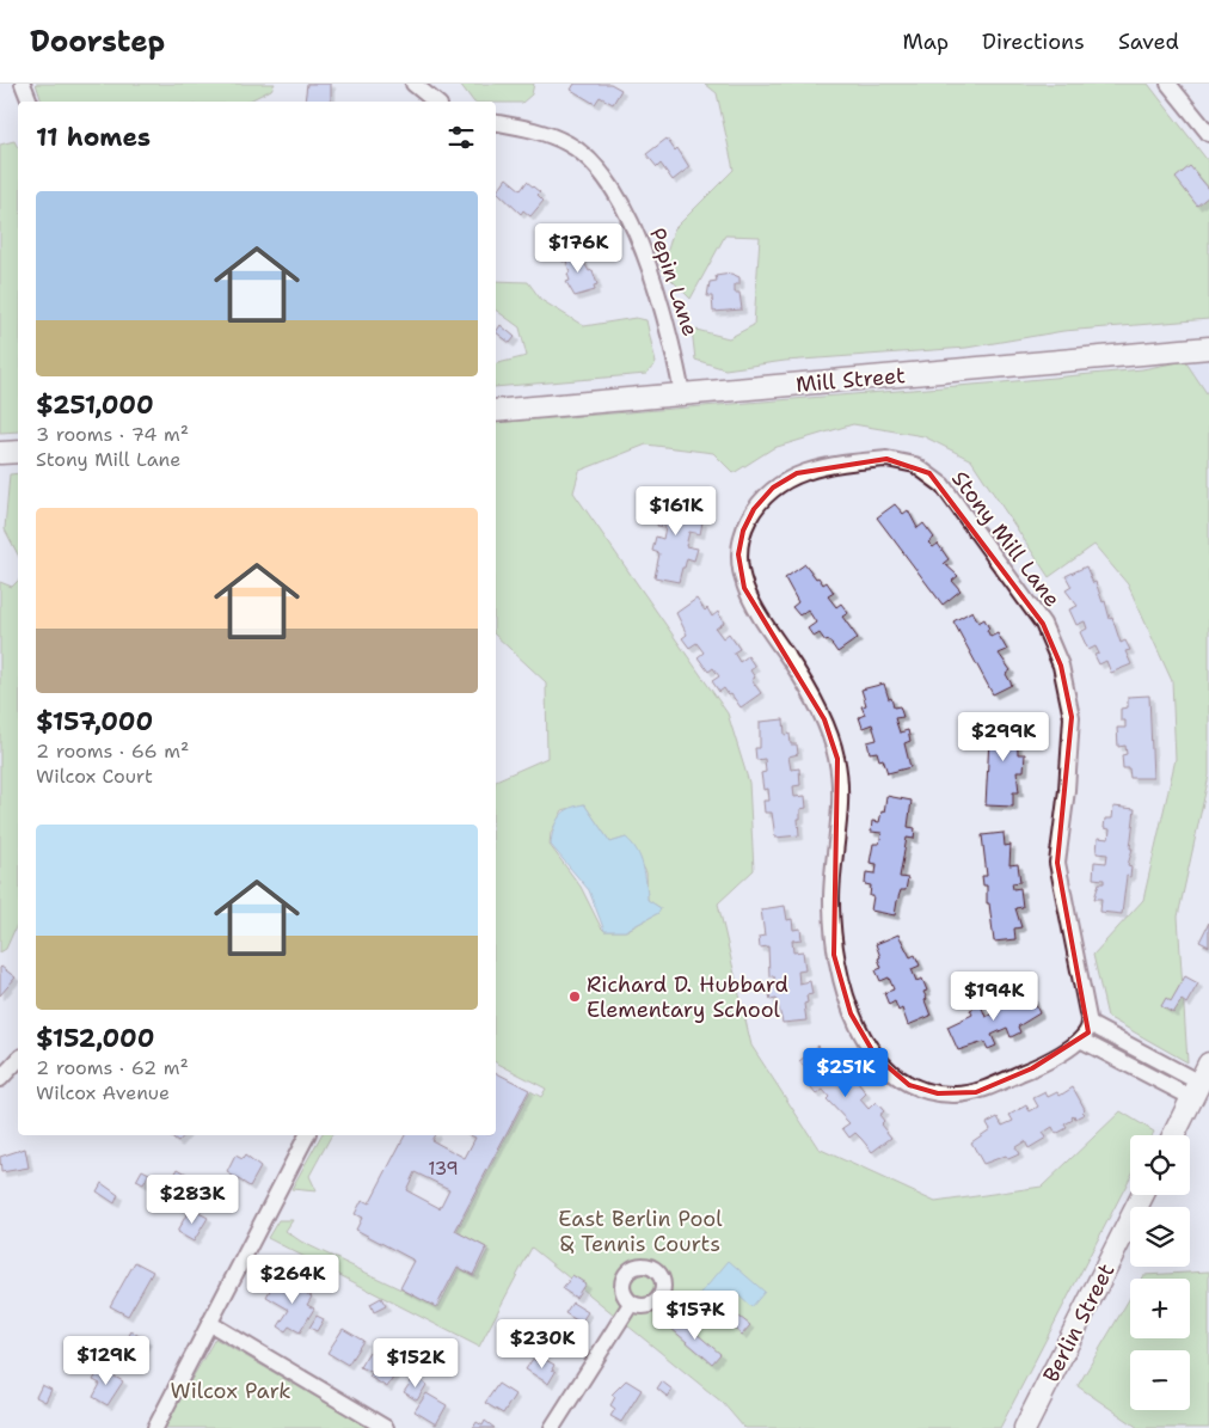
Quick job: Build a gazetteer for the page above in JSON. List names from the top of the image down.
{
  "streets": {
    "main road": ["Mill Street", "Berlin Street"],
    "street": ["Pepin Lane", "Stony Mill Lane"]
  },
  "crossings": [
    ["Pepin Lane", "Mill Street"]
  ],
  "parks": ["East Berlin Pool & Tennis Courts", "Wilcox Park"],
  "places": ["Richard D. Hubbard Elementary School"],
  "house_numbers": ["139"],
  "page": {
    "header": "Doorstep",
    "nav": ["Map", "Directions", "Saved"],
    "heading": "11 homes",
    "list": [
      {
        "name": "$251,000",
        "note": "3 rooms · 74 m² · Stony Mill Lane"
      },
      {
        "name": "$157,000",
        "note": "2 rooms · 66 m² · Wilcox Court"
      },
      {
        "name": "$152,000",
        "note": "2 rooms · 62 m² · Wilcox Avenue"
      }
    ],
    "price": [
      "$176K",
      "$161K",
      "$299K",
      "$194K",
      "$251K",
      "$283K",
      "$264K",
      "$157K",
      "$230K",
      "$129K",
      "$152K"
    ],
    "map_buttons": ["+", "−"]
  }
}
